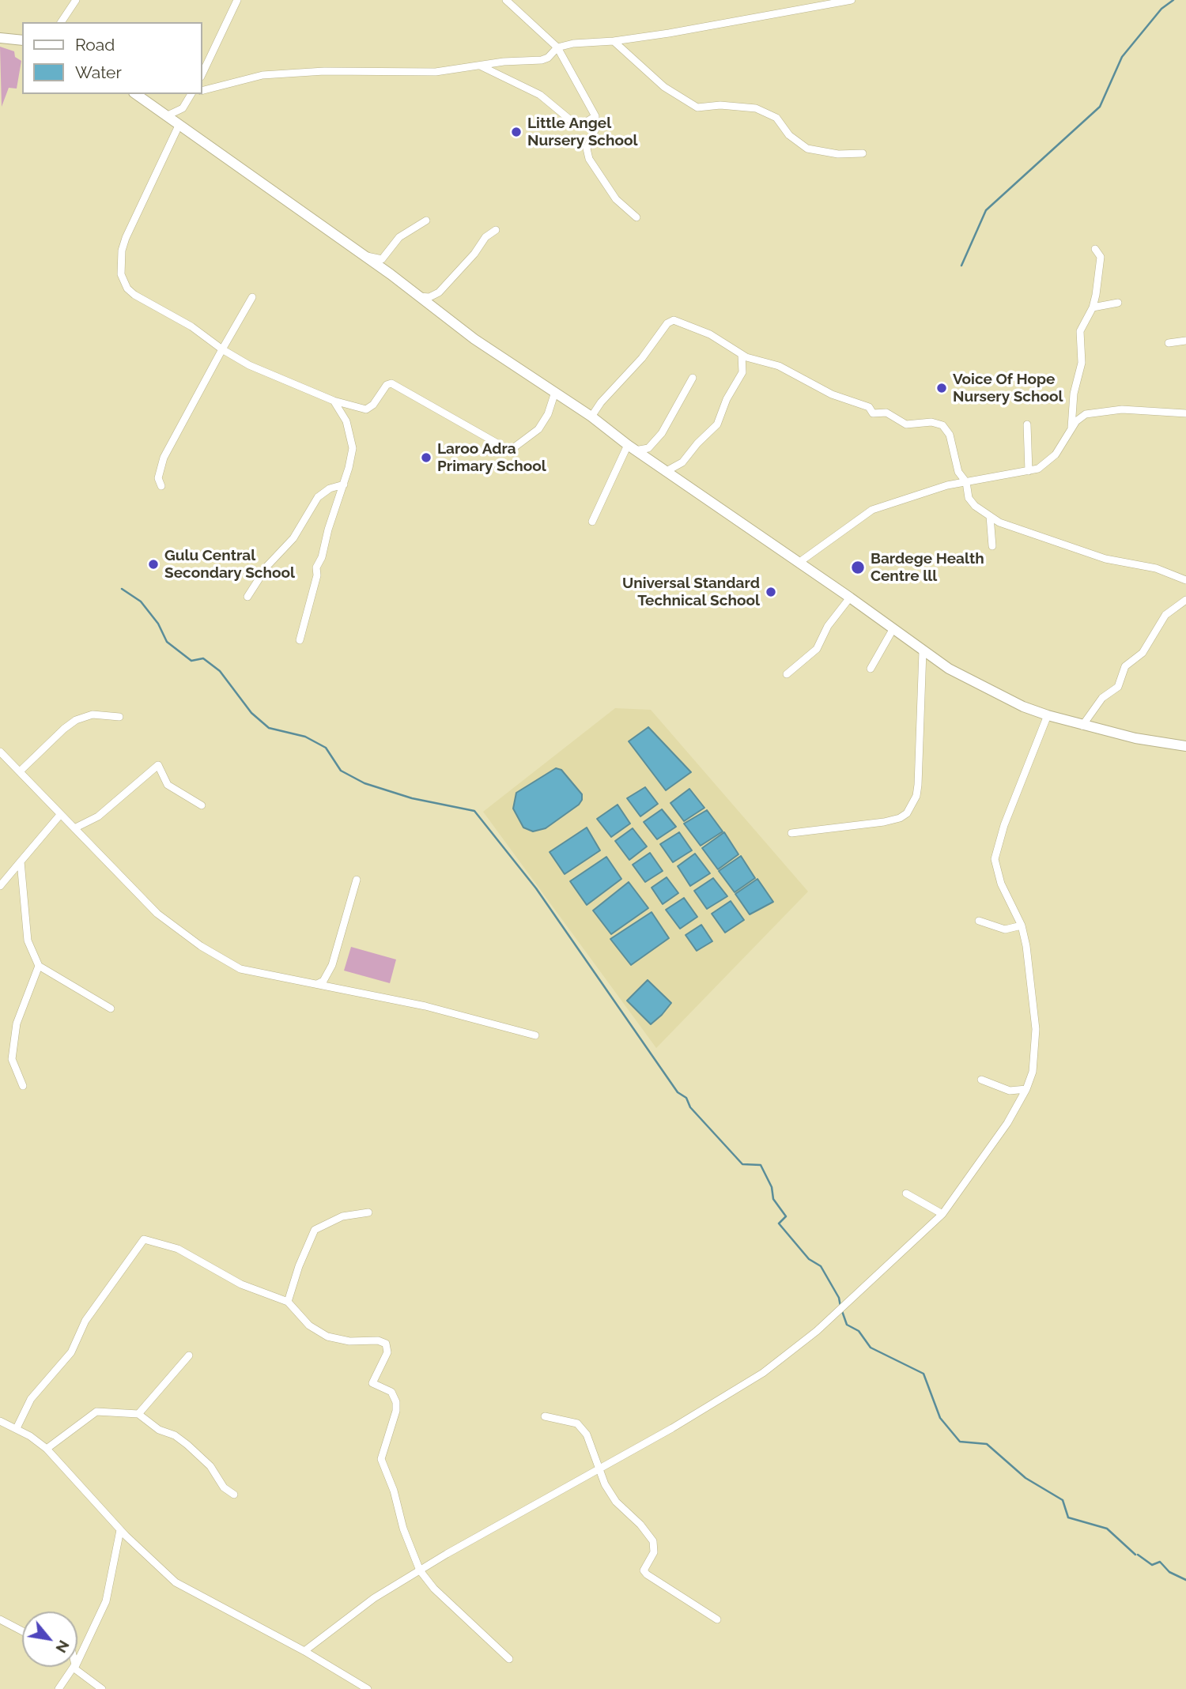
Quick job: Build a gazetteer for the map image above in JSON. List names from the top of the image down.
{
  "places": [
    "Little Angel Nursery School",
    "Voice Of Hope Nursery School",
    "Laroo Adra Primary School",
    "Gulu Central Secondary School",
    "Bardege Health Centre lll",
    "Universal Standard Technical School"
  ],
  "legend": ["Road", "Water"],
  "north": "bottom right"
}
